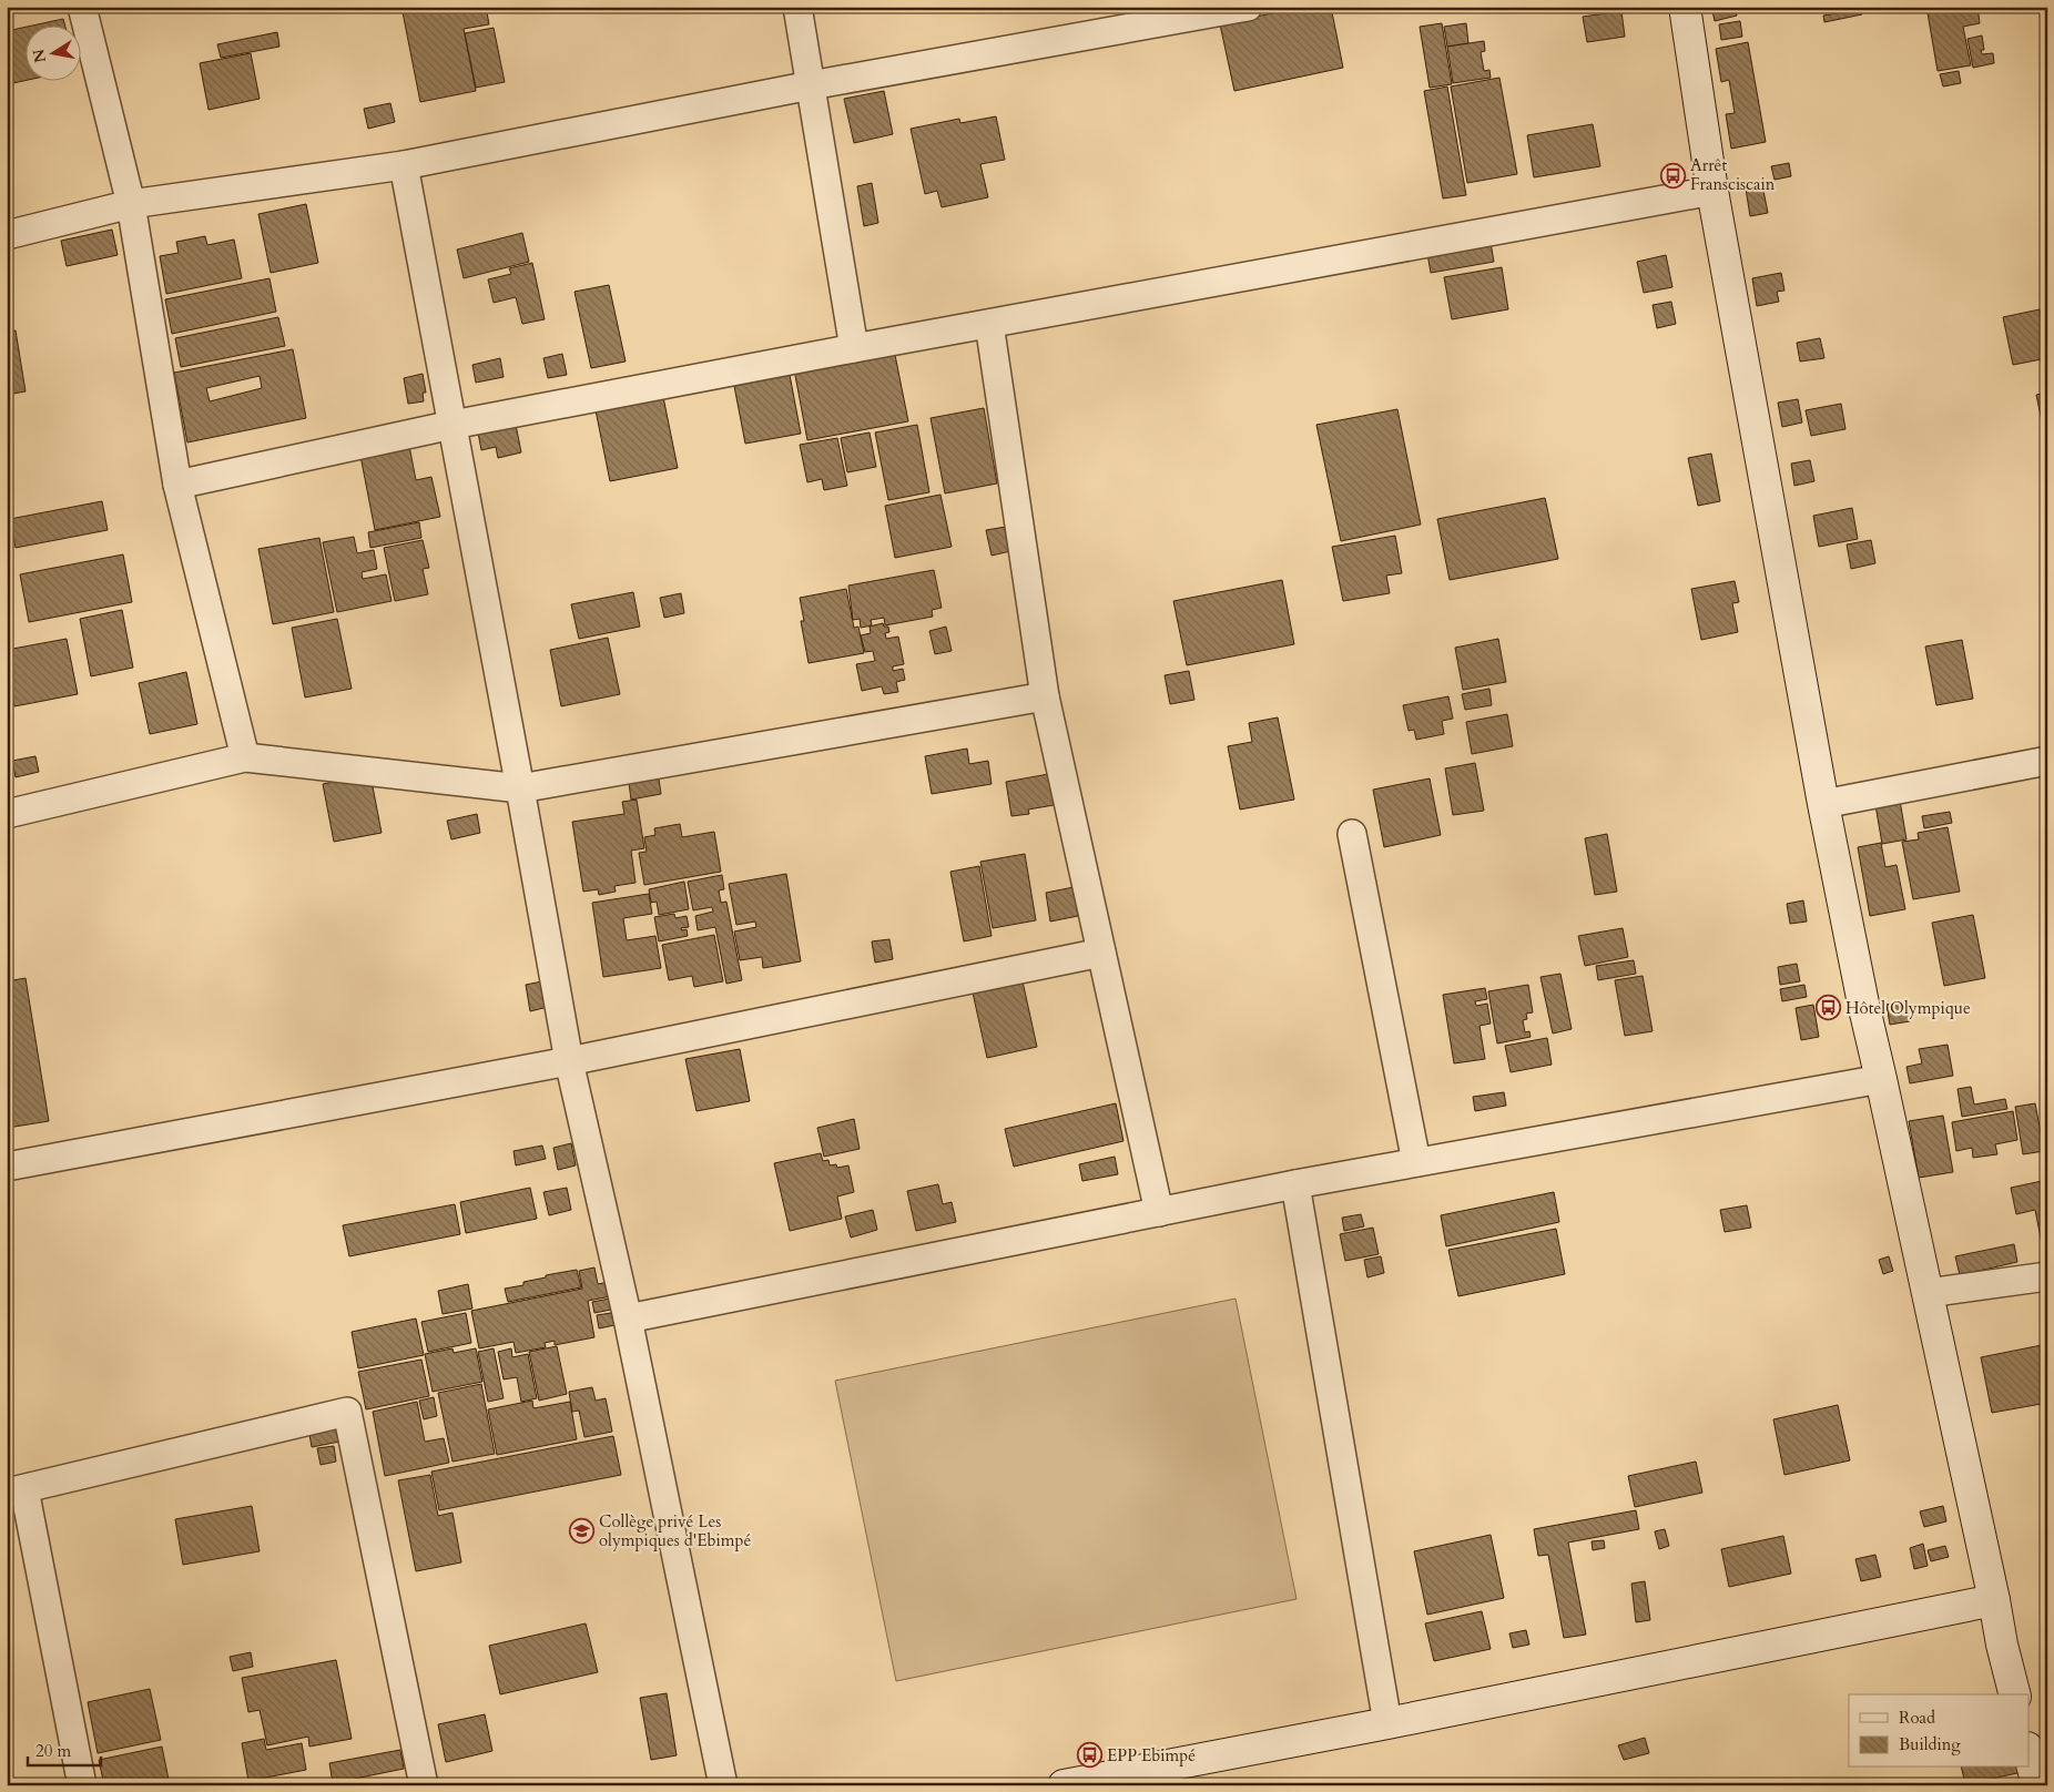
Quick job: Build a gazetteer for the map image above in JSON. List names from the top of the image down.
{
  "places": {
    "bus stop": ["Arrêt Fransciscain", "Hôtel Olympique", "EPP Ebimpé"],
    "school or university": ["Collège privé Les olympiques d'Ebimpé"]
  },
  "legend": ["Road", "Building"],
  "scale_bar": "20 m",
  "north": "left"
}
